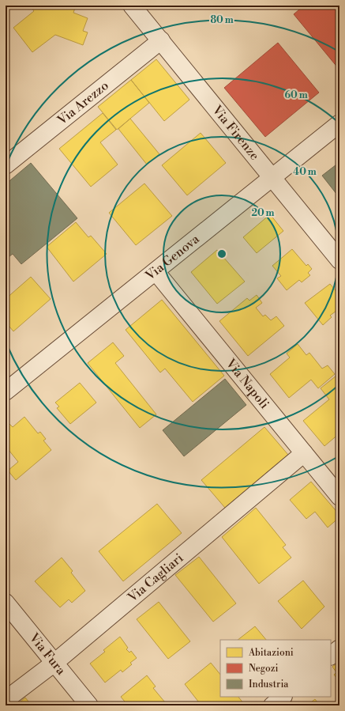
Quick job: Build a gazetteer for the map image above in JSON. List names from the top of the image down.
{
  "streets": {
    "street": [
      "Via Arezzo",
      "Via Firenze",
      "Via Genova",
      "Via Napoli",
      "Via Cagliari",
      "Via Fura"
    ]
  },
  "crossings": [
    ["Via Arezzo", "Via Firenze"],
    ["Via Firenze", "Via Genova"],
    ["Via Genova", "Via Napoli"],
    ["Via Napoli", "Via Cagliari"],
    ["Via Cagliari", "Via Fura"]
  ],
  "legend": ["Abitazioni", "Negozi", "Industria"],
  "rings": [
    "80 m",
    "60 m",
    "40 m",
    "20 m"
  ]
}
